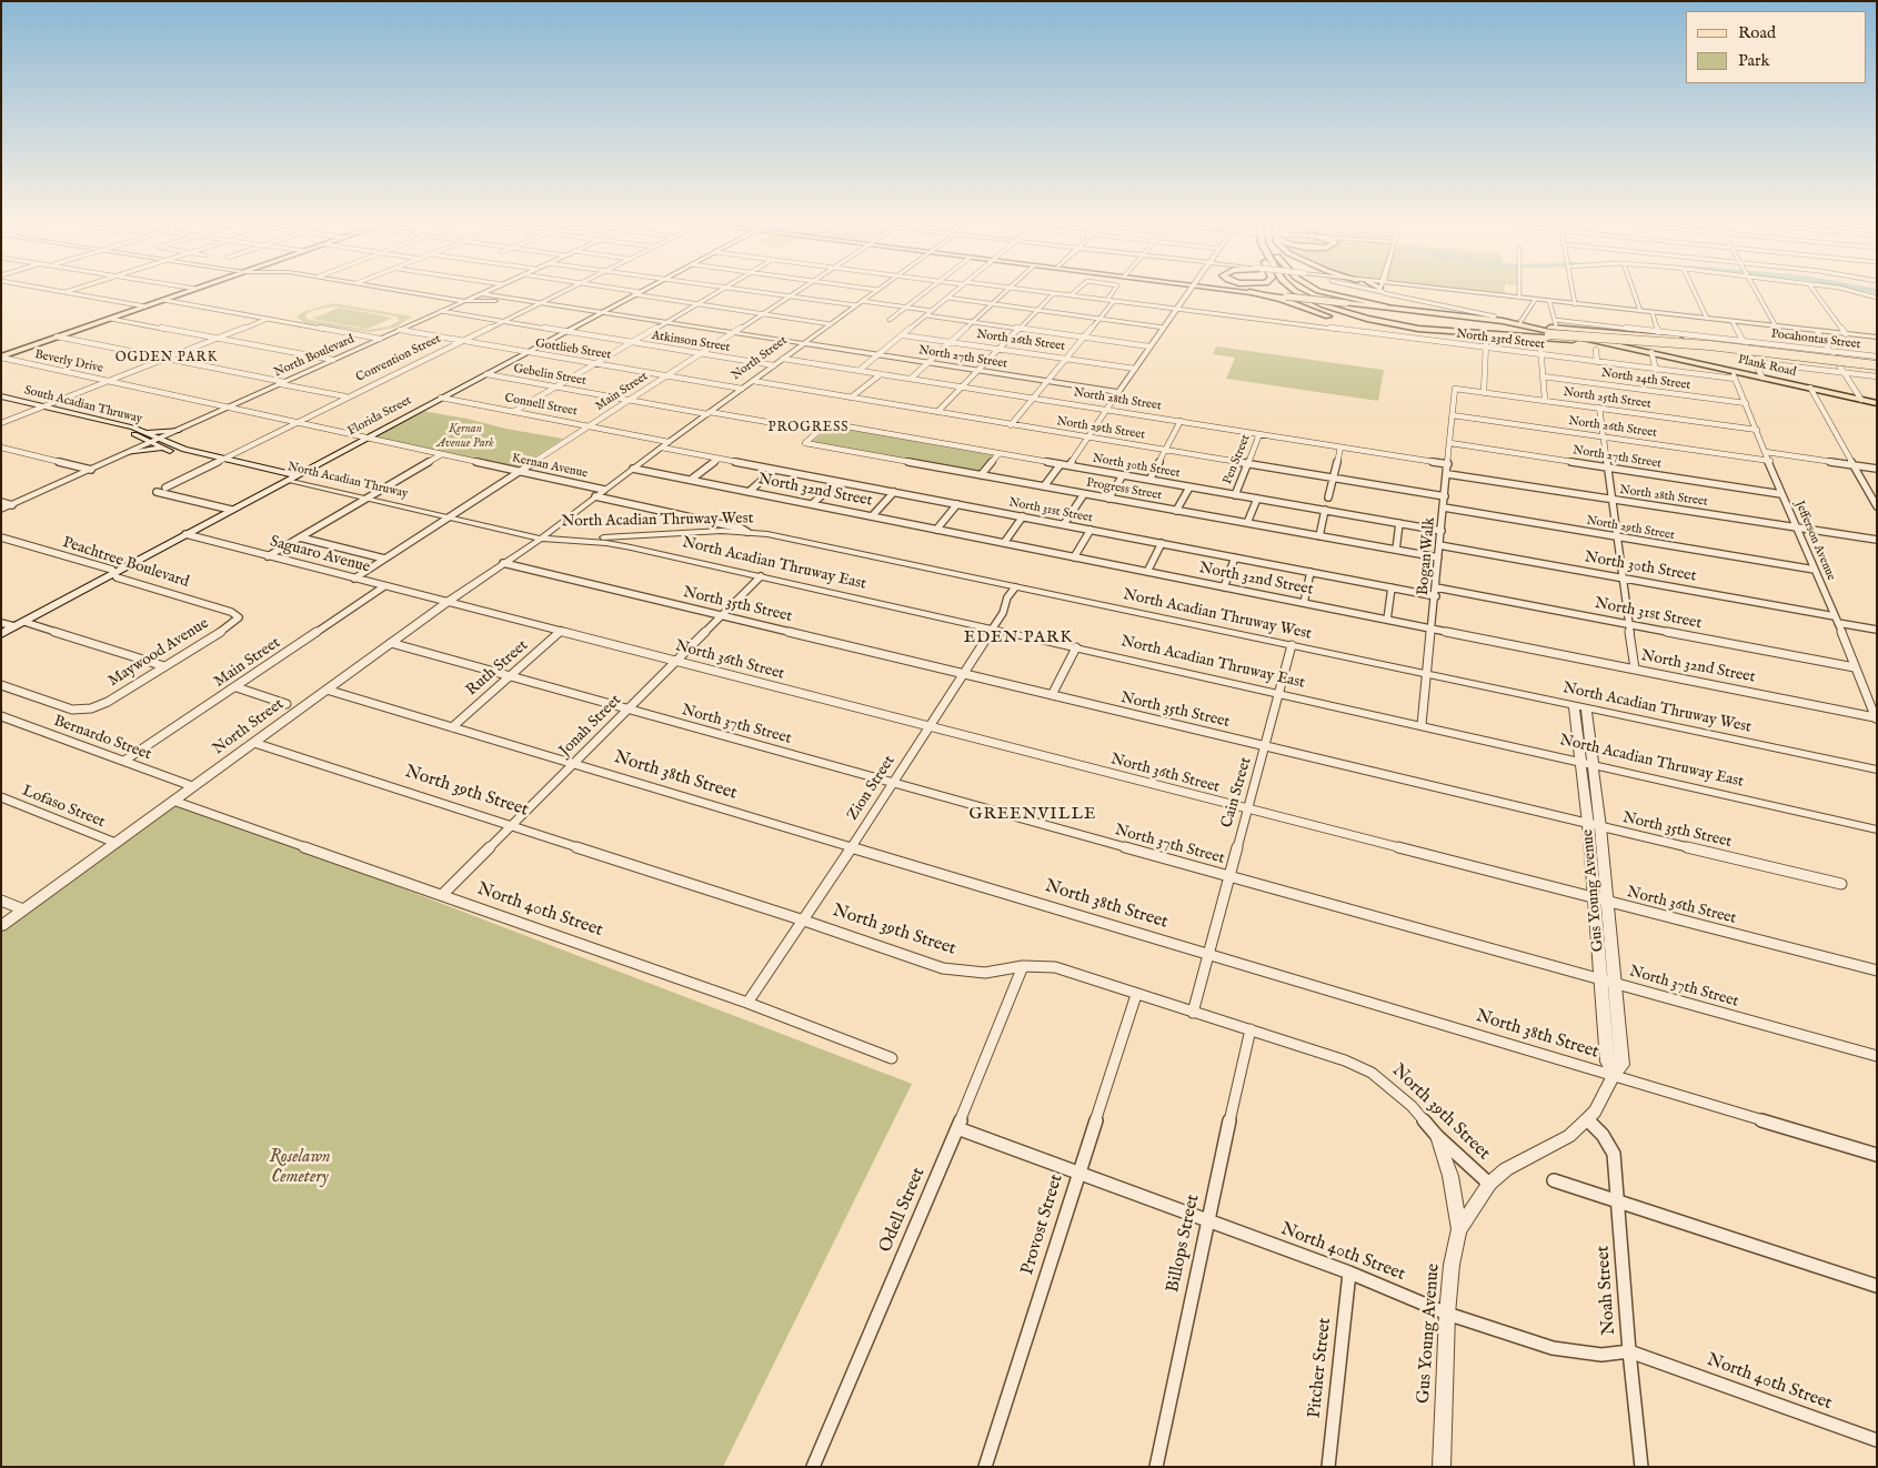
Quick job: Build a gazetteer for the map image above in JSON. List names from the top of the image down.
{
  "streets": {
    "main road": [
      "Plank Road",
      "South Acadian Thruway",
      "Florida Street",
      "North Acadian Thruway"
    ],
    "street": [
      "North 23rd Street",
      "Pocahontas Street",
      "North 26th Street",
      "Atkinson Street",
      "Gottlieb Street",
      "North Boulevard",
      "North 27th Street",
      "Convention Street",
      "North Street",
      "Beverly Drive",
      "Gebelin Street",
      "North 24th Street",
      "Main Street",
      "North 25th Street",
      "North 28th Street",
      "Connell Street",
      "North 29th Street",
      "Pen Street",
      "Kernan Avenue",
      "North 30th Street",
      "Progress Street",
      "North 32nd Street",
      "North 31st Street",
      "North Acadian Thruway West",
      "Jefferson Avenue",
      "Saguaro Avenue",
      "Bogan Walk",
      "Peachtree Boulevard",
      "North Acadian Thruway East",
      "North 35th Street",
      "Maywood Avenue",
      "North 36th Street",
      "Ruth Street",
      "North 37th Street",
      "Jonah Street",
      "Bernardo Street",
      "North 38th Street",
      "Zion Street",
      "North 39th Street",
      "Cain Street",
      "Lofaso Street",
      "Gus Young Avenue",
      "North 40th Street",
      "Odell Street",
      "Provost Street",
      "Billops Street",
      "Noah Street",
      "Pitcher Street"
    ]
  },
  "crossings": [
    ["North 23rd Street", "Jefferson Avenue"],
    ["Pocahontas Street", "Plank Road"],
    ["North 26th Street", "Jefferson Avenue"],
    ["North 26th Street", "Bogan Walk"],
    ["Atkinson Street", "North Boulevard"],
    ["Atkinson Street", "Convention Street"],
    ["Atkinson Street", "North Street"],
    ["Atkinson Street", "Main Street"],
    ["Atkinson Street", "Florida Street"],
    ["Gottlieb Street", "North Boulevard"],
    ["Gottlieb Street", "Convention Street"],
    ["Gottlieb Street", "North Street"],
    ["Gottlieb Street", "Main Street"],
    ["Gottlieb Street", "Florida Street"],
    ["North Boulevard", "Beverly Drive"],
    ["North Boulevard", "South Acadian Thruway"],
    ["North Boulevard", "Kernan Avenue"],
    ["North Boulevard", "North Acadian Thruway"],
    ["North 27th Street", "Convention Street"],
    ["North 27th Street", "North Street"],
    ["North 27th Street", "Main Street"],
    ["North 27th Street", "Florida Street"],
    ["North 27th Street", "Jefferson Avenue"],
    ["North 27th Street", "Bogan Walk"],
    ["Convention Street", "Florida Street"],
    ["Convention Street", "Kernan Avenue"],
    ["Convention Street", "North Acadian Thruway"],
    ["North Street", "Gebelin Street"],
    ["North Street", "North 28th Street"],
    ["North Street", "Connell Street"],
    ["North Street", "North 29th Street"],
    ["North Street", "Kernan Avenue"],
    ["North Street", "North Acadian Thruway"],
    ["North Street", "North 32nd Street"],
    ["North Street", "North 31st Street"],
    ["North Street", "North Acadian Thruway West"],
    ["North Street", "Saguaro Avenue"],
    ["North Street", "North Acadian Thruway East"],
    ["North Street", "North 35th Street"],
    ["North Street", "North 36th Street"],
    ["North Street", "North 37th Street"],
    ["North Street", "Bernardo Street"],
    ["North Street", "North 38th Street"],
    ["North Street", "North 39th Street"],
    ["North Street", "Lofaso Street"],
    ["North Street", "North 40th Street"],
    ["Beverly Drive", "Kernan Avenue"],
    ["Plank Road", "Jefferson Avenue"],
    ["Gebelin Street", "Main Street"],
    ["Gebelin Street", "Florida Street"],
    ["North 24th Street", "Jefferson Avenue"],
    ["Main Street", "Connell Street"],
    ["Main Street", "Kernan Avenue"],
    ["Main Street", "North Acadian Thruway"],
    ["Main Street", "Saguaro Avenue"],
    ["Main Street", "Bernardo Street"],
    ["North 25th Street", "Jefferson Avenue"],
    ["North 25th Street", "Bogan Walk"],
    ["North 28th Street", "Pen Street"],
    ["North 28th Street", "Jefferson Avenue"],
    ["North 28th Street", "Bogan Walk"],
    ["South Acadian Thruway", "North Acadian Thruway"],
    ["Connell Street", "Florida Street"],
    ["Florida Street", "Kernan Avenue"],
    ["Florida Street", "North Acadian Thruway"],
    ["Florida Street", "Saguaro Avenue"],
    ["Florida Street", "Peachtree Boulevard"],
    ["North 29th Street", "Pen Street"],
    ["North 29th Street", "Jefferson Avenue"],
    ["North 29th Street", "Bogan Walk"],
    ["Pen Street", "North 30th Street"],
    ["North 30th Street", "Progress Street"],
    ["North 30th Street", "Jefferson Avenue"],
    ["North 30th Street", "Bogan Walk"],
    ["North Acadian Thruway", "North Acadian Thruway West"],
    ["North Acadian Thruway", "North Acadian Thruway East"],
    ["Progress Street", "Bogan Walk"],
    ["North 32nd Street", "Jefferson Avenue"],
    ["North 32nd Street", "Bogan Walk"],
    ["North 31st Street", "Jefferson Avenue"],
    ["North 31st Street", "Bogan Walk"],
    ["North Acadian Thruway West", "Bogan Walk"],
    ["North Acadian Thruway West", "North Acadian Thruway East"],
    ["North Acadian Thruway West", "Zion Street"],
    ["North Acadian Thruway West", "Cain Street"],
    ["North Acadian Thruway West", "Gus Young Avenue"],
    ["Saguaro Avenue", "North 36th Street"],
    ["Bogan Walk", "North Acadian Thruway East"],
    ["Peachtree Boulevard", "Maywood Avenue"],
    ["North Acadian Thruway East", "Jonah Street"],
    ["North Acadian Thruway East", "Zion Street"],
    ["North Acadian Thruway East", "Cain Street"],
    ["North Acadian Thruway East", "Gus Young Avenue"],
    ["North 35th Street", "Jonah Street"],
    ["North 35th Street", "Zion Street"],
    ["North 35th Street", "Cain Street"],
    ["North 35th Street", "Gus Young Avenue"],
    ["North 36th Street", "Ruth Street"],
    ["North 36th Street", "Jonah Street"],
    ["North 36th Street", "Zion Street"],
    ["North 36th Street", "Cain Street"],
    ["North 36th Street", "Gus Young Avenue"],
    ["Ruth Street", "North 37th Street"],
    ["Ruth Street", "North 38th Street"],
    ["North 37th Street", "Jonah Street"],
    ["North 37th Street", "Zion Street"],
    ["North 37th Street", "Cain Street"],
    ["North 37th Street", "Gus Young Avenue"],
    ["Jonah Street", "North 38th Street"],
    ["Jonah Street", "North 39th Street"],
    ["Jonah Street", "North 40th Street"],
    ["North 38th Street", "Zion Street"],
    ["North 38th Street", "Cain Street"],
    ["North 38th Street", "Gus Young Avenue"],
    ["Zion Street", "North 39th Street"],
    ["Zion Street", "North 40th Street"],
    ["North 39th Street", "Cain Street"],
    ["North 39th Street", "Gus Young Avenue"],
    ["North 39th Street", "Odell Street"],
    ["North 39th Street", "Provost Street"],
    ["North 39th Street", "Billops Street"],
    ["Gus Young Avenue", "North 40th Street"],
    ["Gus Young Avenue", "Noah Street"],
    ["North 40th Street", "Odell Street"],
    ["North 40th Street", "Provost Street"],
    ["North 40th Street", "Billops Street"],
    ["North 40th Street", "Noah Street"],
    ["North 40th Street", "Pitcher Street"]
  ],
  "districts": [
    "OGDEN PARK",
    "PROGRESS",
    "EDEN PARK",
    "GREENVILLE"
  ],
  "parks": ["Kernan Avenue Park", "Roselawn Cemetery"],
  "legend": ["Road", "Park"]
}
